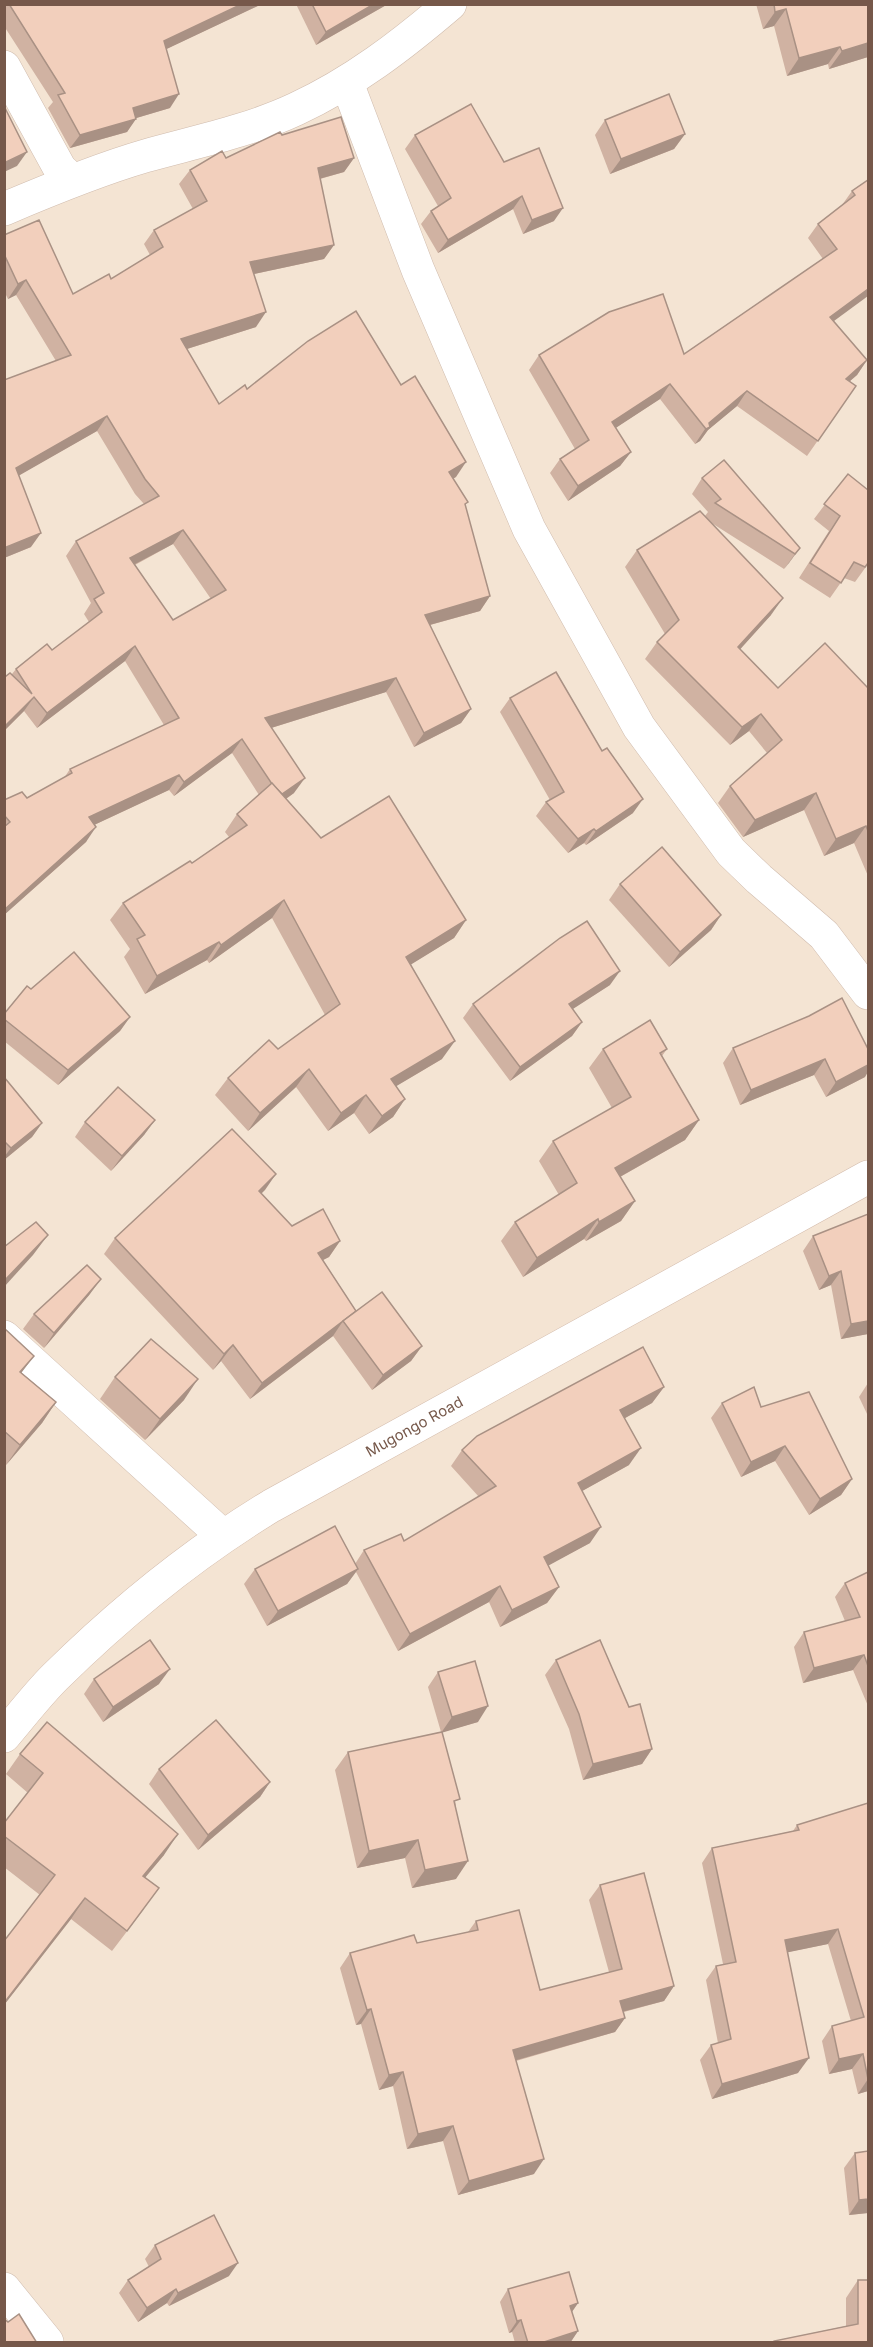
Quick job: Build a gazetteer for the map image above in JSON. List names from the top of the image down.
{
  "streets": {
    "street": ["Mugongo Road"]
  }
}
